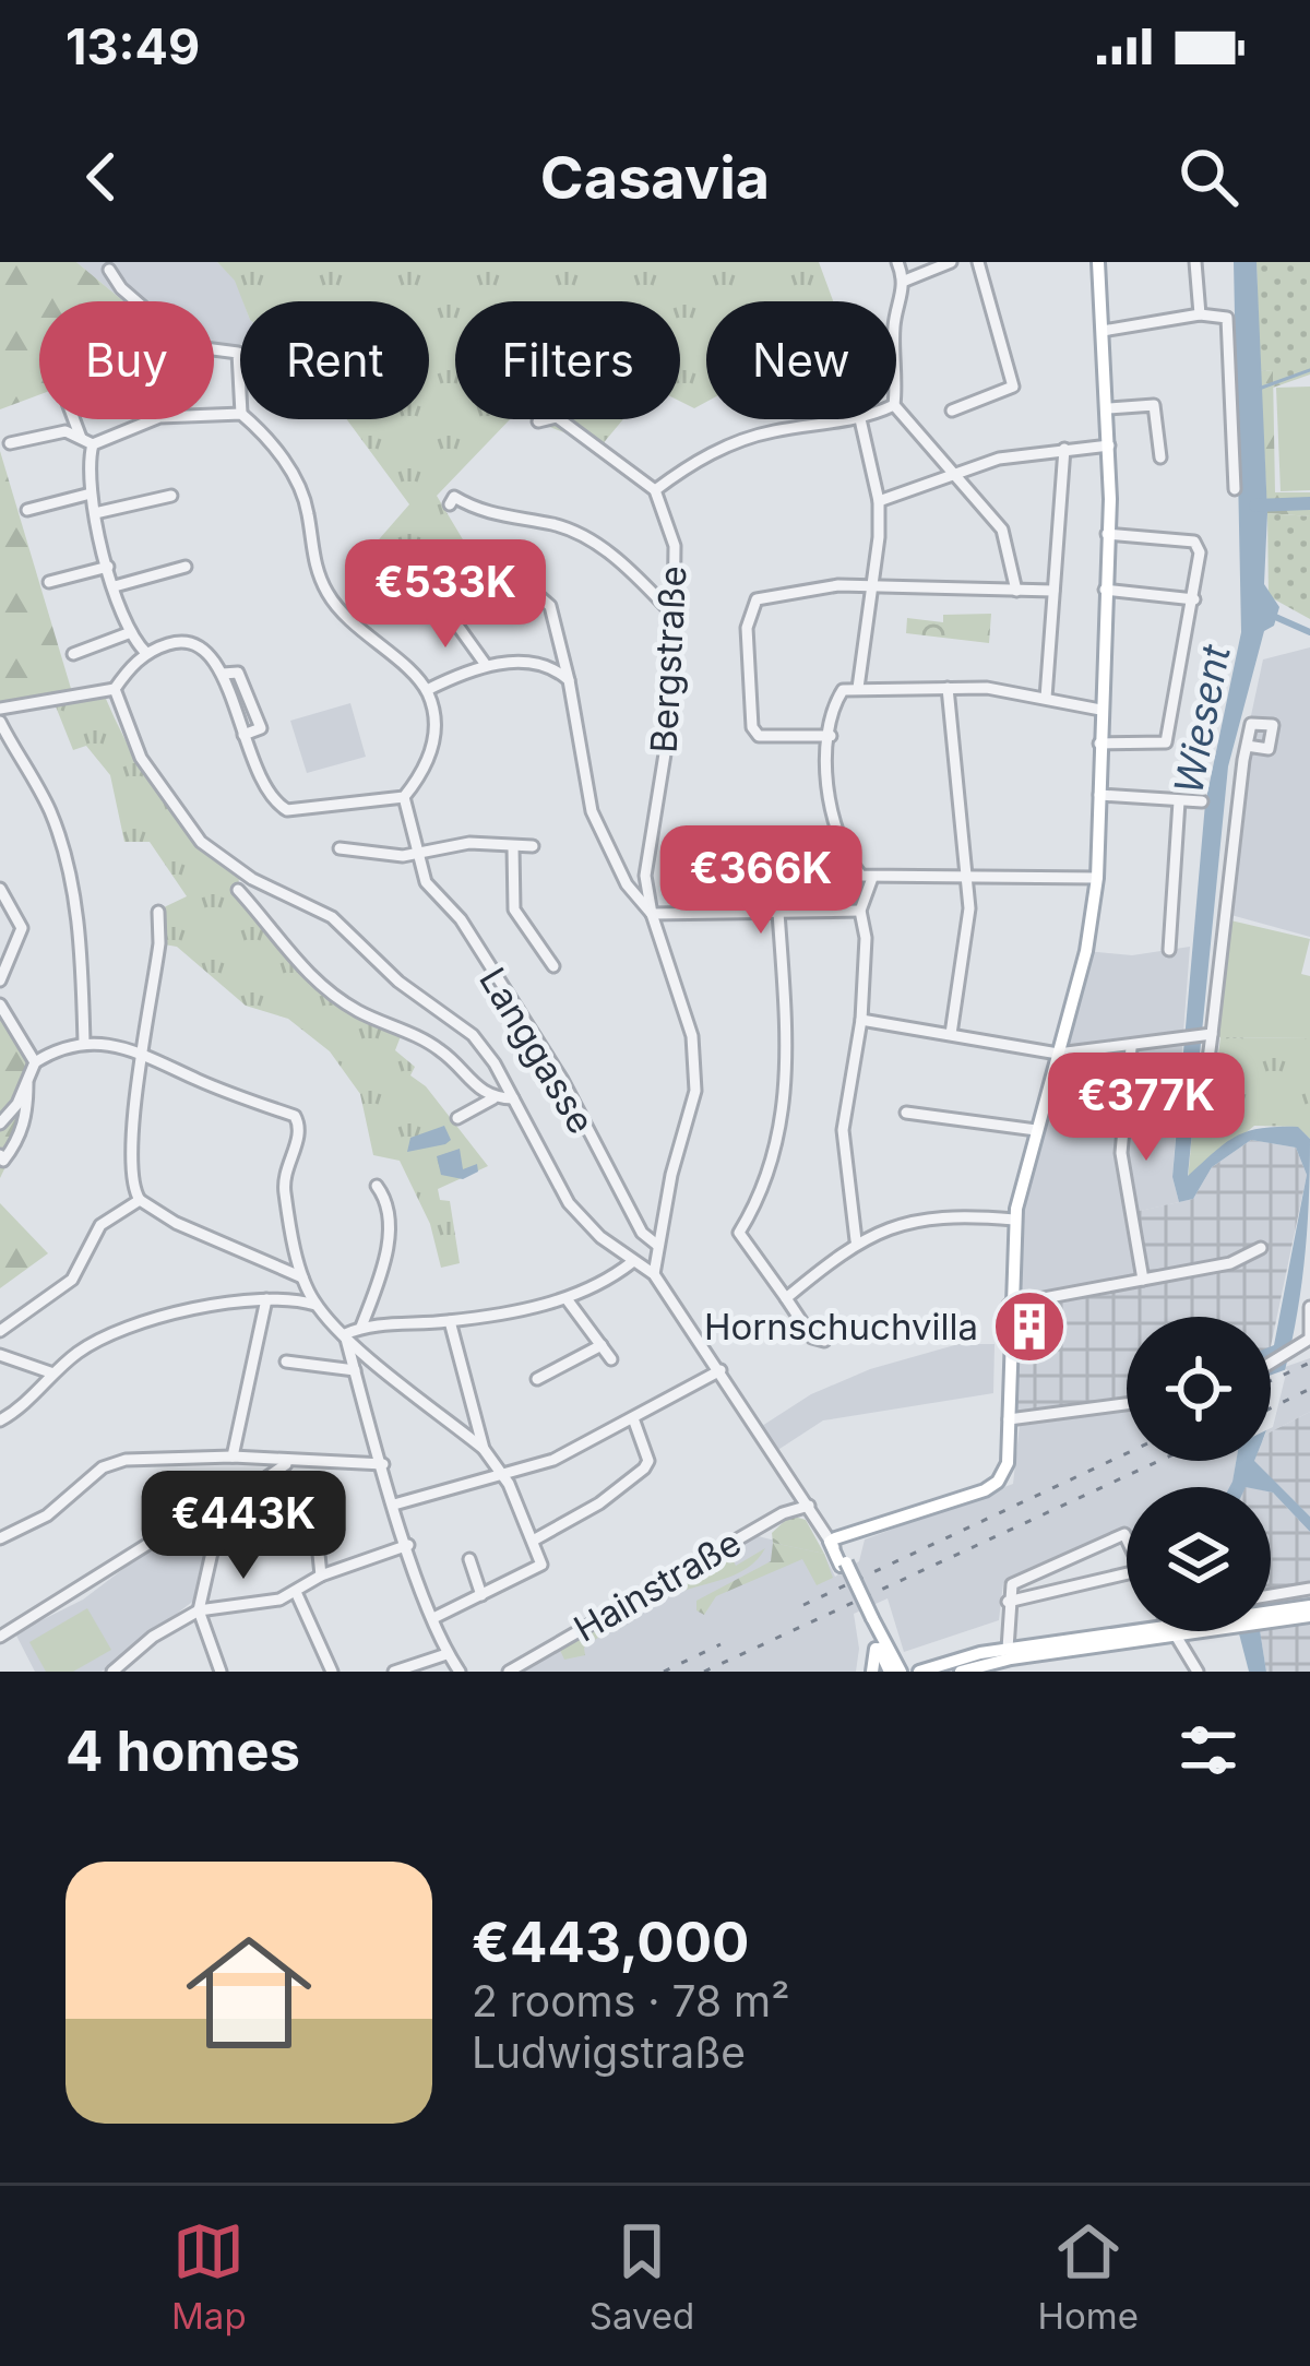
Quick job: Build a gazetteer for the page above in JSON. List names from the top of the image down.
{
  "streets": {
    "street": ["Bergstraße", "Langgasse", "Hainstraße"]
  },
  "crossings": [
    ["Bergstraße", "Langgasse"]
  ],
  "water": ["Wiesent"],
  "places": {
    "building": ["Hornschuchvilla"]
  },
  "page": {
    "status": "13:49",
    "header": "Casavia",
    "chip": [
      "Buy",
      "Rent",
      "Filters",
      "New"
    ],
    "price": [
      "€533K",
      "€366K",
      "€377K",
      "€443K"
    ],
    "heading": "4 homes",
    "list": [
      {
        "name": "€443,000",
        "note": "2 rooms · 78 m² · Ludwigstraße"
      }
    ],
    "tabs": ["Map", "Saved", "Home"]
  }
}
